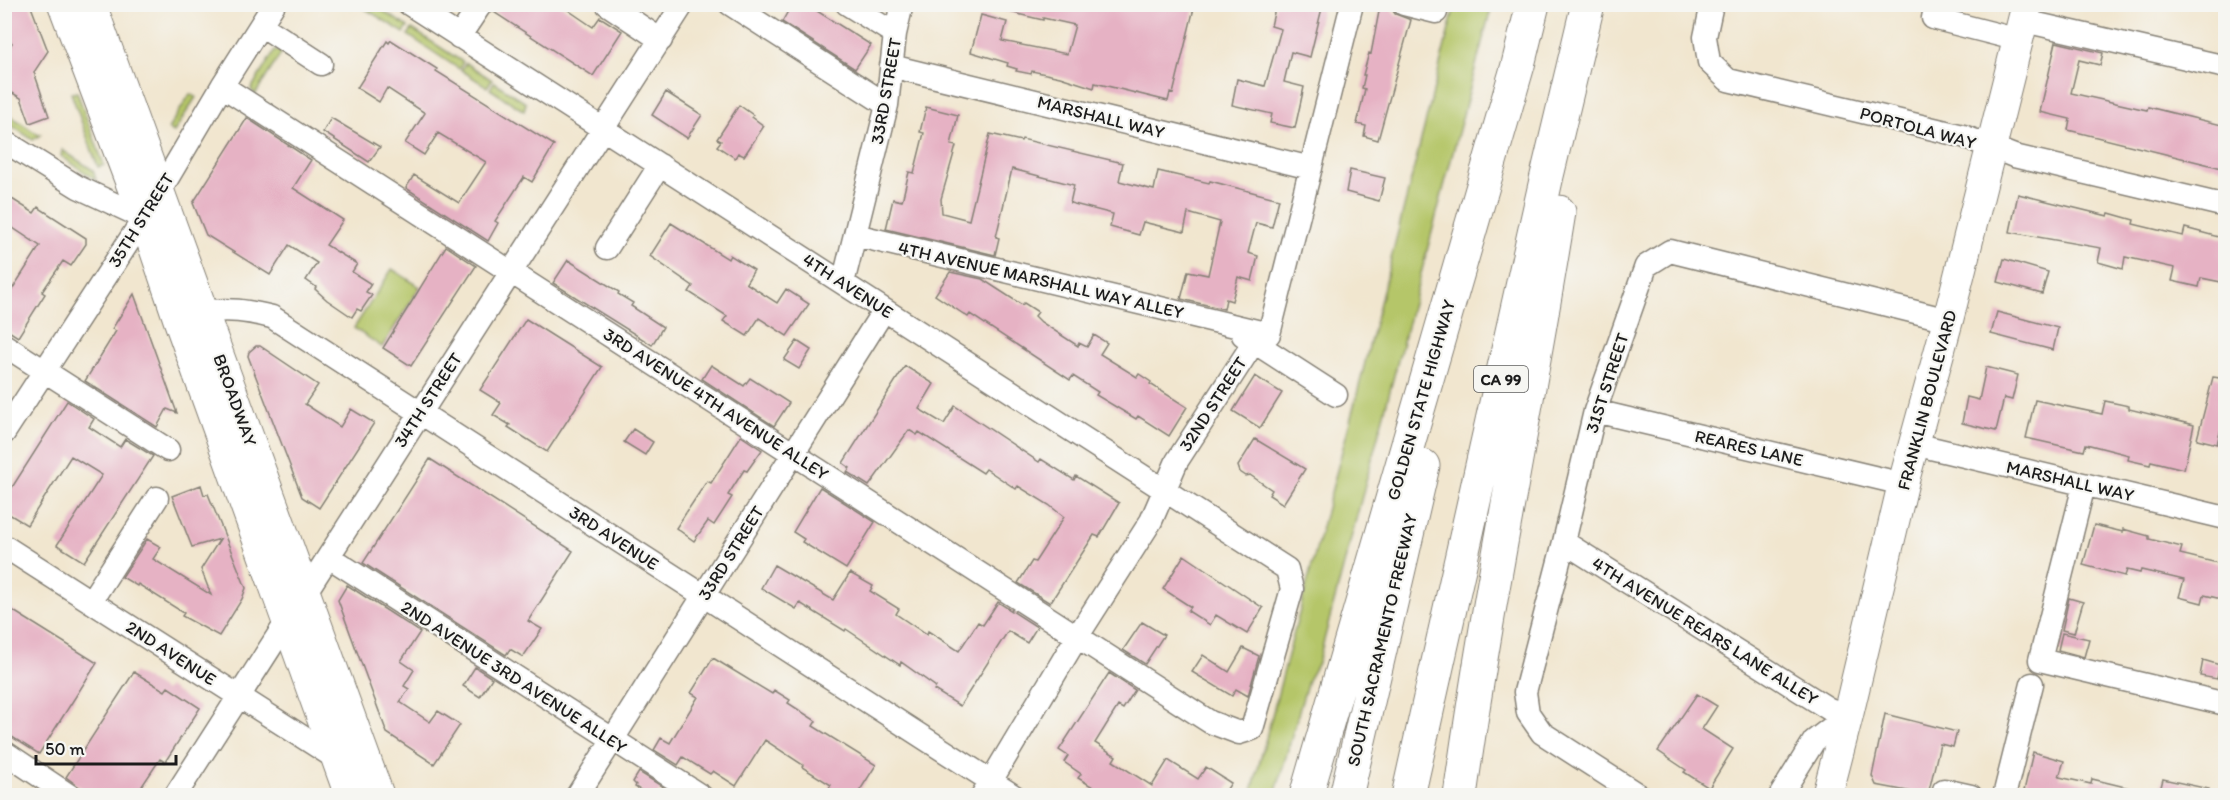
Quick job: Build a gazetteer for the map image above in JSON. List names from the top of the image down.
{
  "streets": {
    "highway": ["CA 99", "GOLDEN STATE HIGHWAY", "SOUTH SACRAMENTO FREEWAY"],
    "main road": ["BROADWAY", "FRANKLIN BOULEVARD"],
    "street": [
      "33RD STREET",
      "MARSHALL WAY",
      "PORTOLA WAY",
      "35TH STREET",
      "4TH AVENUE MARSHALL WAY ALLEY",
      "4TH AVENUE",
      "31ST STREET",
      "34TH STREET",
      "3RD AVENUE 4TH AVENUE ALLEY",
      "32ND STREET",
      "REARES LANE",
      "3RD AVENUE",
      "4TH AVENUE REARS LANE ALLEY",
      "2ND AVENUE",
      "2ND AVENUE 3RD AVENUE ALLEY"
    ]
  },
  "crossings": [
    ["33RD STREET", "MARSHALL WAY"],
    ["33RD STREET", "4TH AVENUE MARSHALL WAY ALLEY"],
    ["33RD STREET", "4TH AVENUE"],
    ["33RD STREET", "3RD AVENUE 4TH AVENUE ALLEY"],
    ["33RD STREET", "3RD AVENUE"],
    ["33RD STREET", "2ND AVENUE 3RD AVENUE ALLEY"],
    ["MARSHALL WAY", "FRANKLIN BOULEVARD"],
    ["MARSHALL WAY", "32ND STREET"],
    ["PORTOLA WAY", "FRANKLIN BOULEVARD"],
    ["35TH STREET", "BROADWAY"],
    ["35TH STREET", "3RD AVENUE 4TH AVENUE ALLEY"],
    ["4TH AVENUE MARSHALL WAY ALLEY", "32ND STREET"],
    ["4TH AVENUE", "34TH STREET"],
    ["4TH AVENUE", "3RD AVENUE 4TH AVENUE ALLEY"],
    ["4TH AVENUE", "32ND STREET"],
    ["31ST STREET", "FRANKLIN BOULEVARD"],
    ["31ST STREET", "REARES LANE"],
    ["31ST STREET", "4TH AVENUE REARS LANE ALLEY"],
    ["BROADWAY", "34TH STREET"],
    ["BROADWAY", "3RD AVENUE"],
    ["BROADWAY", "2ND AVENUE"],
    ["34TH STREET", "3RD AVENUE 4TH AVENUE ALLEY"],
    ["34TH STREET", "3RD AVENUE"],
    ["34TH STREET", "2ND AVENUE"],
    ["34TH STREET", "2ND AVENUE 3RD AVENUE ALLEY"],
    ["GOLDEN STATE HIGHWAY", "SOUTH SACRAMENTO FREEWAY"],
    ["FRANKLIN BOULEVARD", "REARES LANE"],
    ["FRANKLIN BOULEVARD", "4TH AVENUE REARS LANE ALLEY"],
    ["3RD AVENUE 4TH AVENUE ALLEY", "32ND STREET"],
    ["32ND STREET", "3RD AVENUE"]
  ],
  "scale_bar": "50 m"
}
